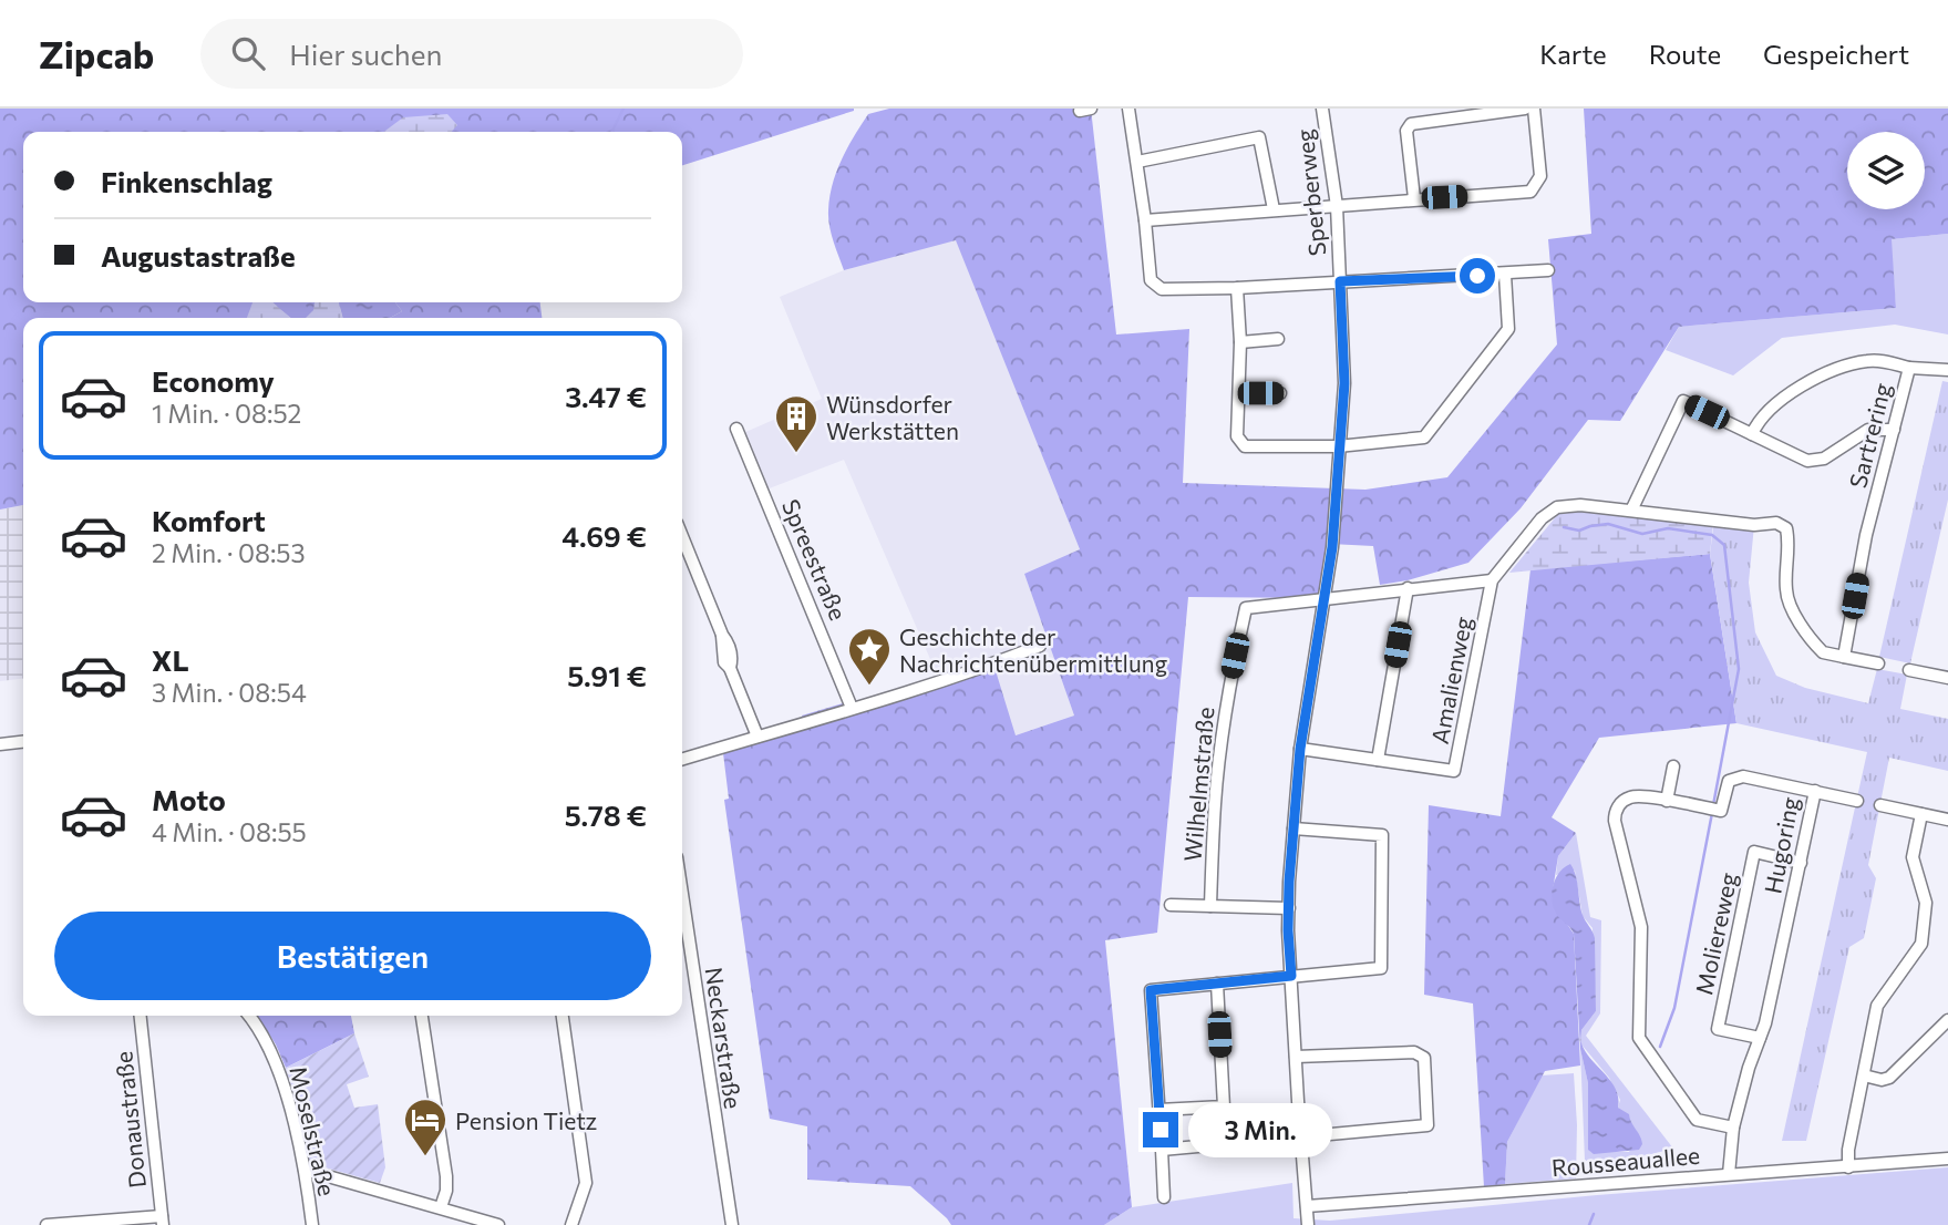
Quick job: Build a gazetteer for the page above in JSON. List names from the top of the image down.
{
  "streets": {
    "street": [
      "Sperberweg",
      "Sartrering",
      "Spreestraße",
      "Amalienweg",
      "Wilhelmstraße",
      "Hugoring",
      "Moliereweg",
      "Neckarstraße",
      "Donaustraße",
      "Moselstraße",
      "Rousseauallee"
    ]
  },
  "crossings": [
    ["Sperberweg", "Amalienweg"],
    ["Sperberweg", "Wilhelmstraße"],
    ["Sperberweg", "Rousseauallee"],
    ["Hugoring", "Moliereweg"],
    ["Hugoring", "Rousseauallee"]
  ],
  "places": {
    "building": ["Wünsdorfer Werkstätten"],
    "place": ["Geschichte der Nachrichtenübermittlung"],
    "hotel": ["Pension Tietz"]
  },
  "page": {
    "header": "Zipcab",
    "search": "Hier suchen",
    "nav": ["Karte", "Route", "Gespeichert"],
    "banner": ["Finkenschlag", "Augustastraße"],
    "list": [
      {
        "name": "Economy",
        "note": "1 Min. · 08:52",
        "value": "3.47 €"
      },
      {
        "name": "Komfort",
        "note": "2 Min. · 08:53",
        "value": "4.69 €"
      },
      {
        "name": "XL",
        "note": "3 Min. · 08:54",
        "value": "5.91 €"
      },
      {
        "name": "Moto",
        "note": "4 Min. · 08:55",
        "value": "5.78 €"
      }
    ],
    "buttons": "Bestätigen",
    "bubble": "3 Min."
  }
}
